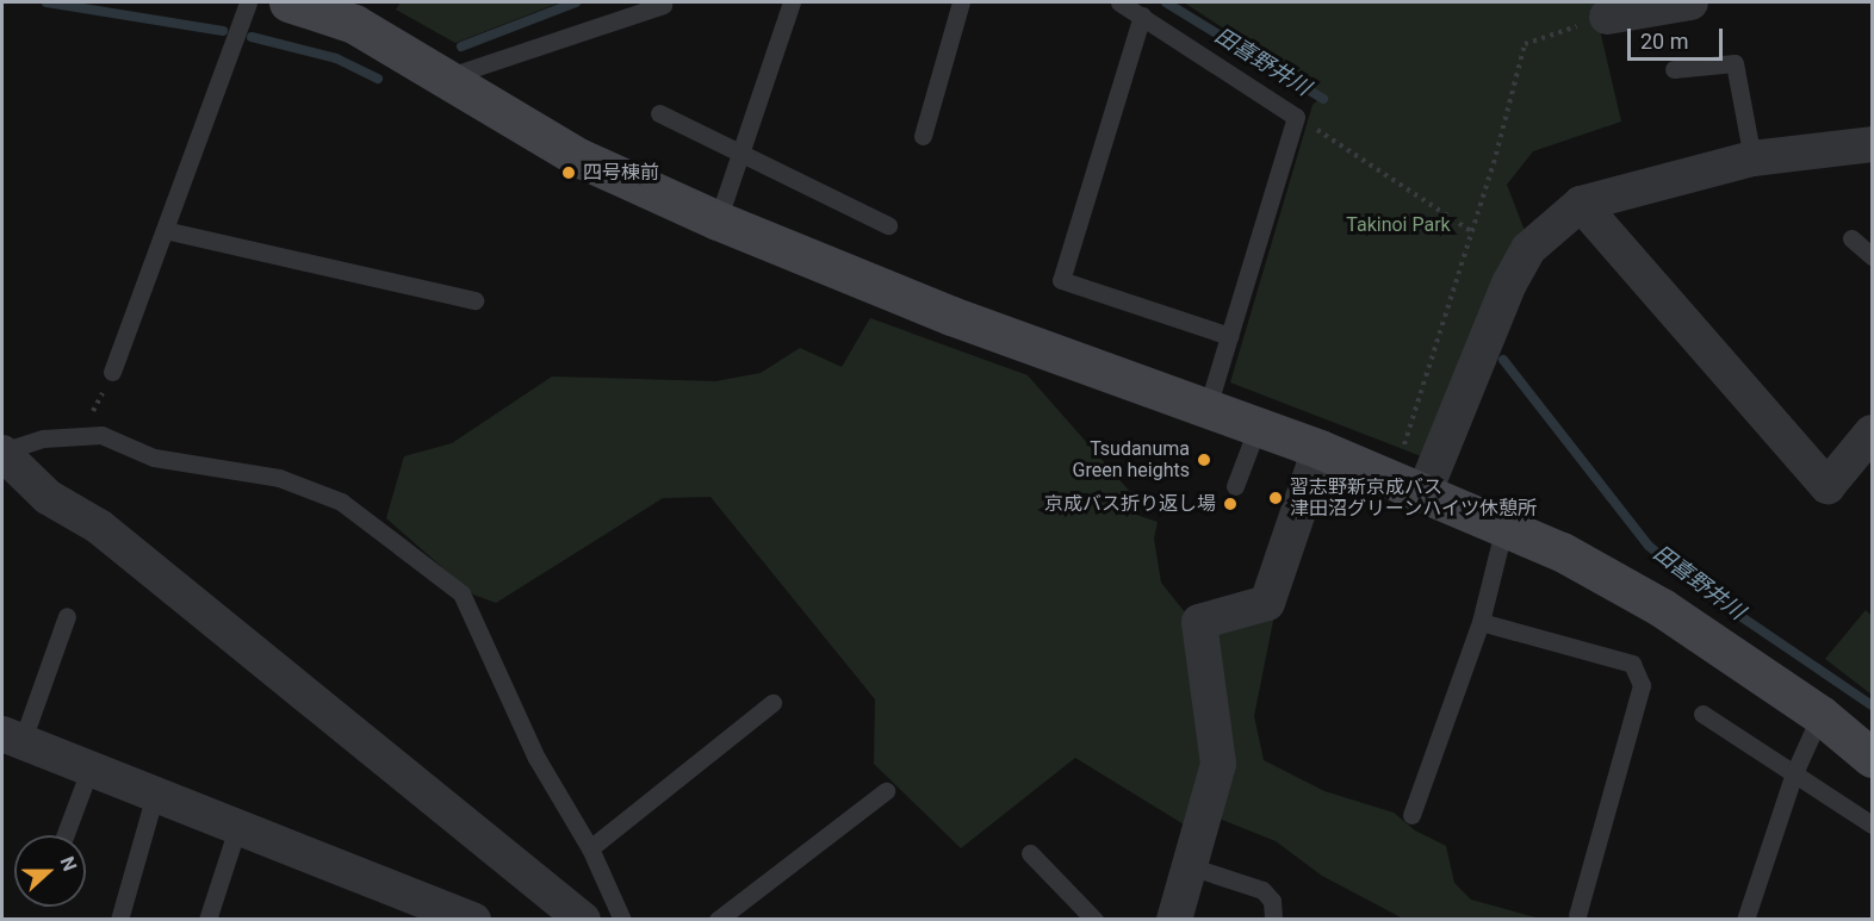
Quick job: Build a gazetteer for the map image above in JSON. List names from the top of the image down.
{
  "water": ["田喜野井川"],
  "parks": ["Takinoi Park"],
  "places": [
    "四号棟前",
    "Tsudanuma Green heights",
    "習志野新京成バス 津田沼グリーンハイツ休憩所",
    "京成バス折り返し場"
  ],
  "scale_bar": "20 m",
  "north": "right"
}
